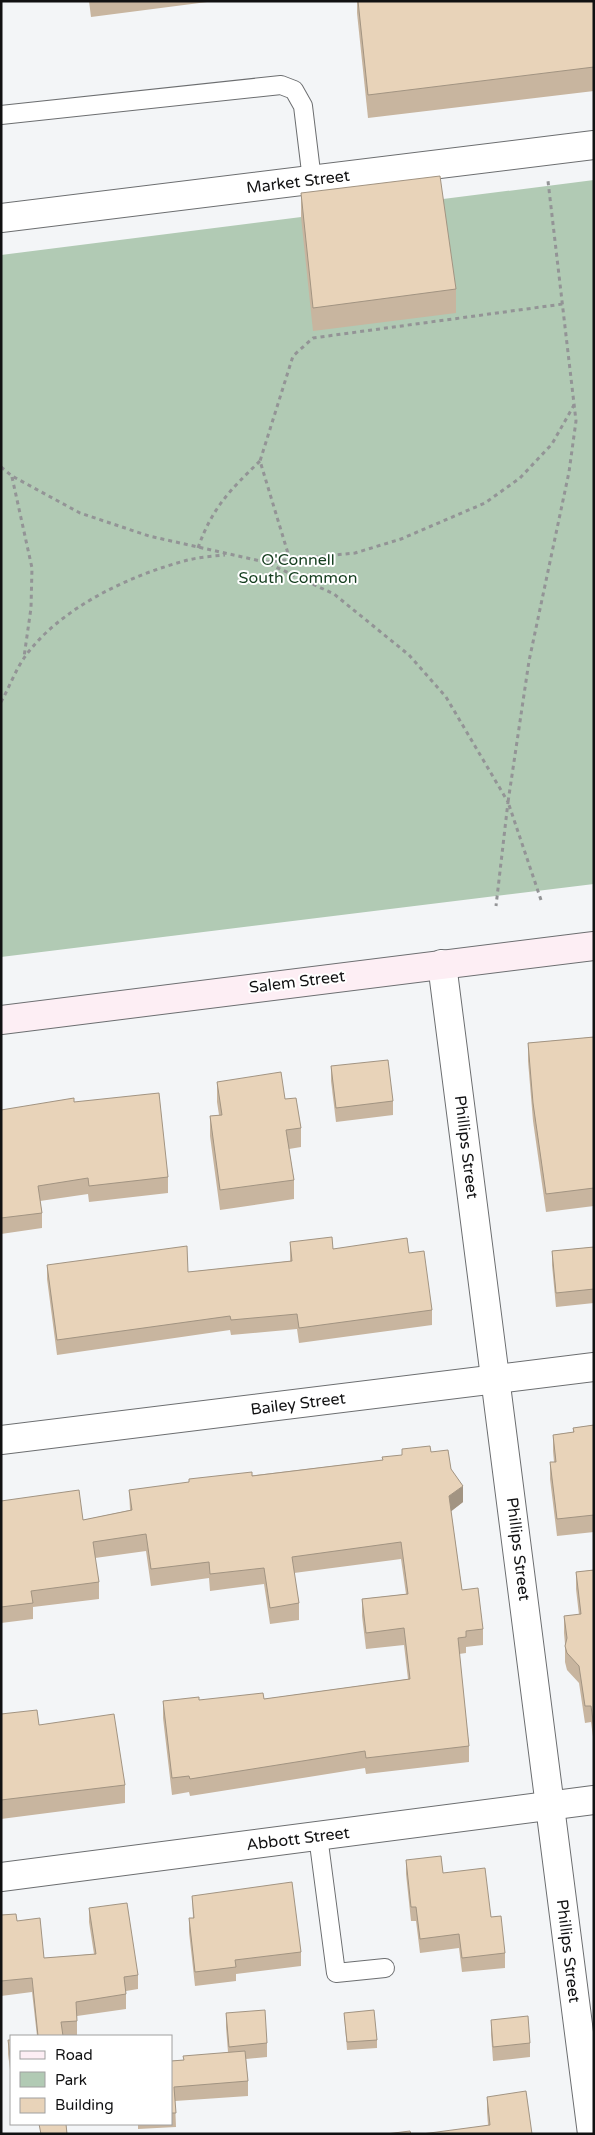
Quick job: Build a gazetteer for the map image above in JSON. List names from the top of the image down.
{
  "streets": {
    "main road": ["Salem Street"],
    "street": [
      "Market Street",
      "Phillips Street",
      "Bailey Street",
      "Abbott Street"
    ]
  },
  "crossings": [
    ["Salem Street", "Phillips Street"],
    ["Phillips Street", "Bailey Street"],
    ["Phillips Street", "Abbott Street"]
  ],
  "parks": ["O'Connell South Common"],
  "legend": ["Road", "Park", "Building"]
}
